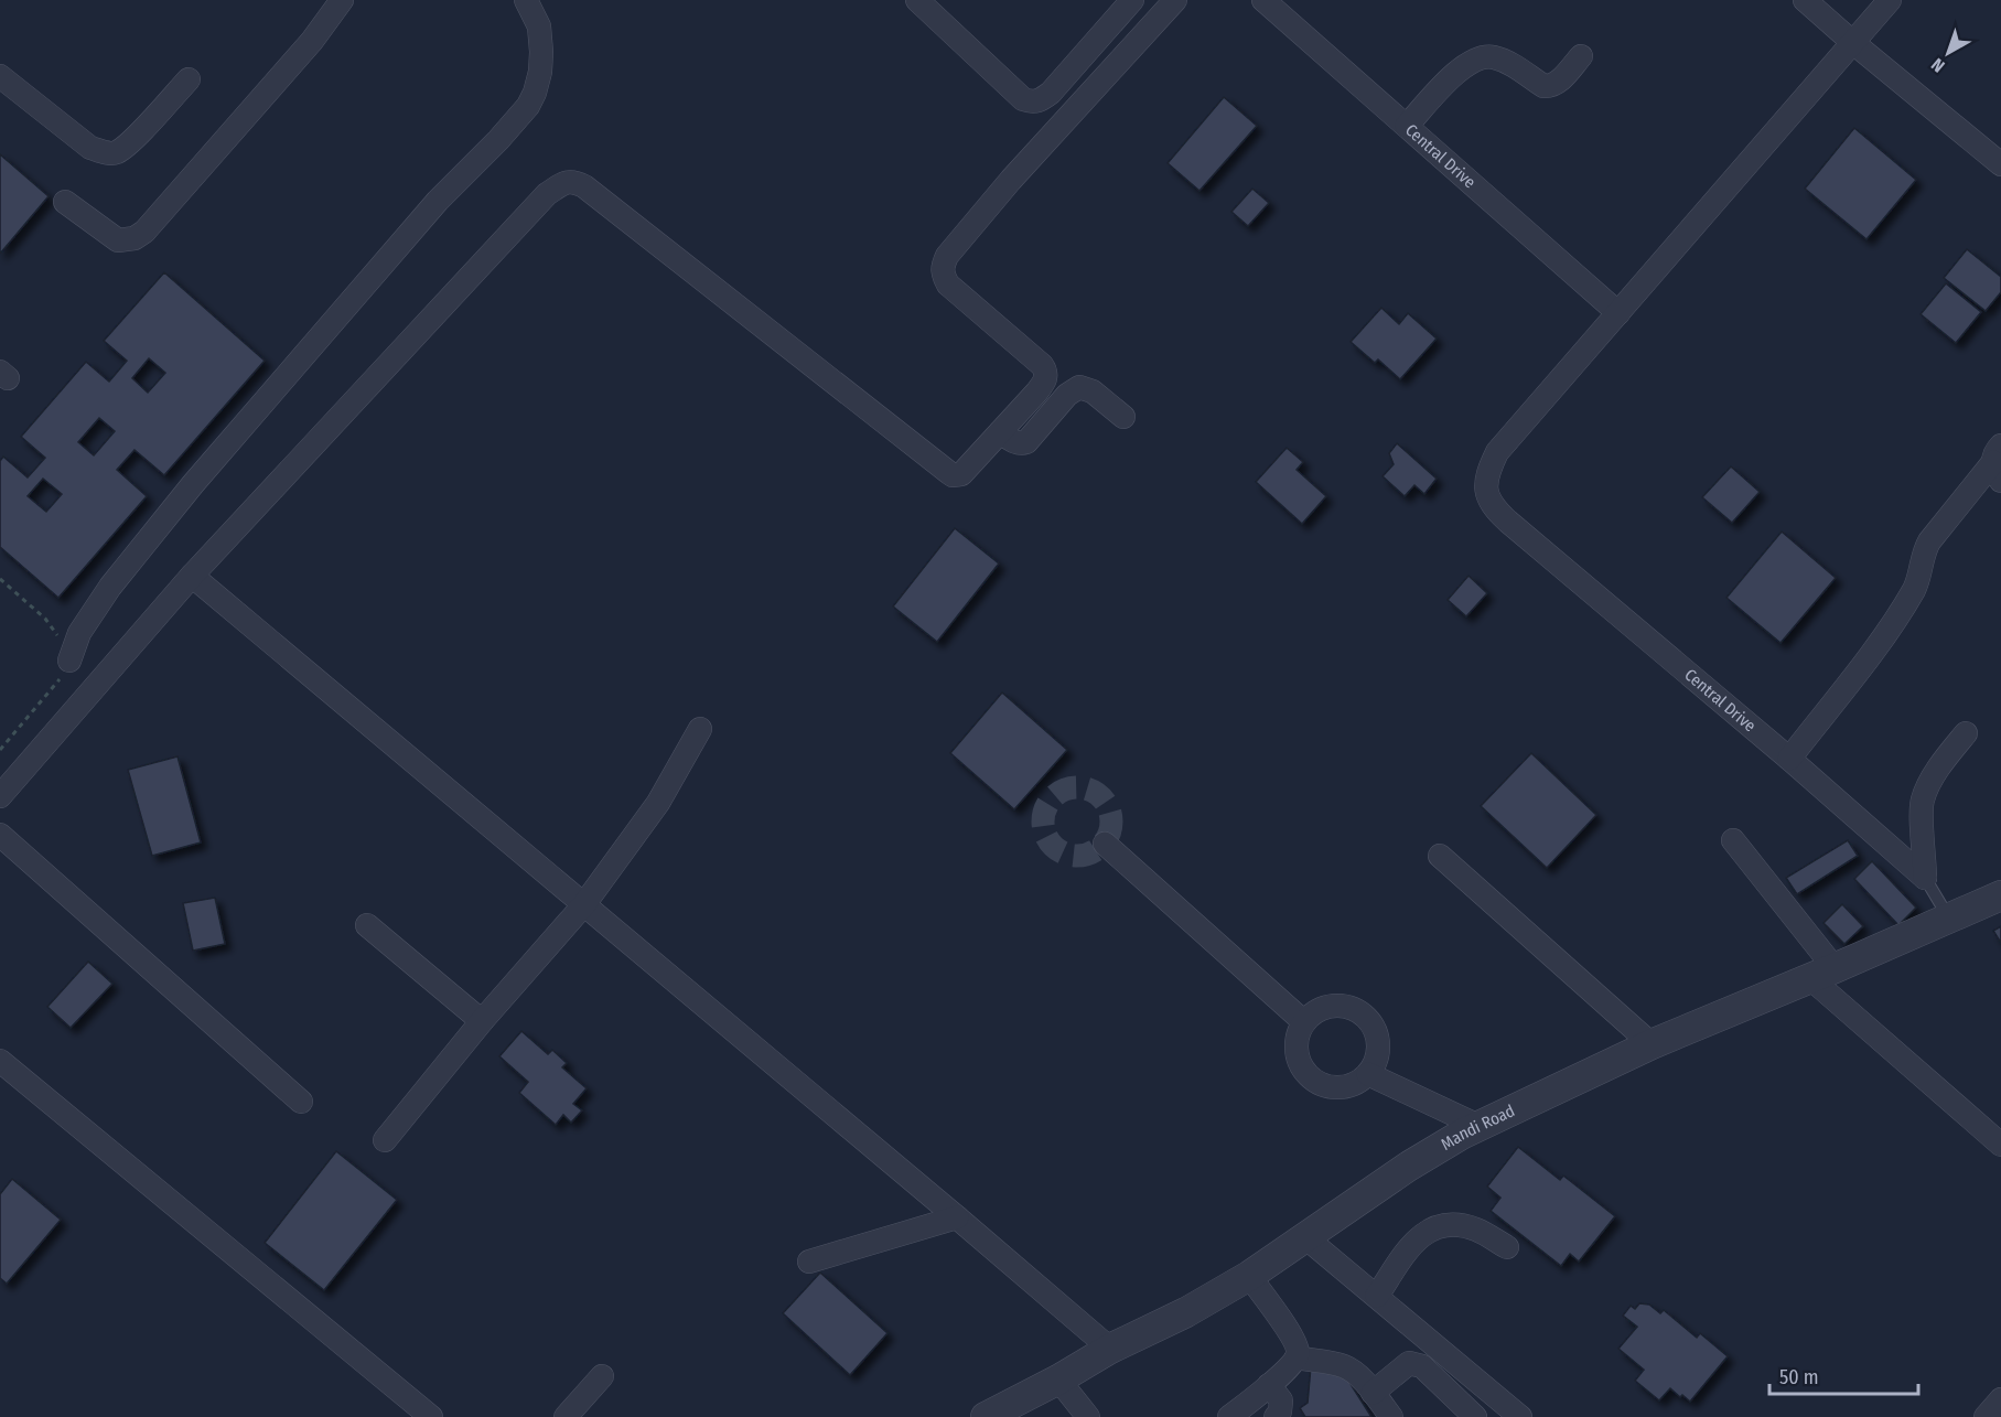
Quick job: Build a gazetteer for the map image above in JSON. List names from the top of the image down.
{
  "streets": {
    "street": ["Central Drive", "Mandi Road"]
  },
  "crossings": [
    ["Central Drive", "Mandi Road"]
  ],
  "scale_bar": "50 m",
  "north": "bottom left"
}
